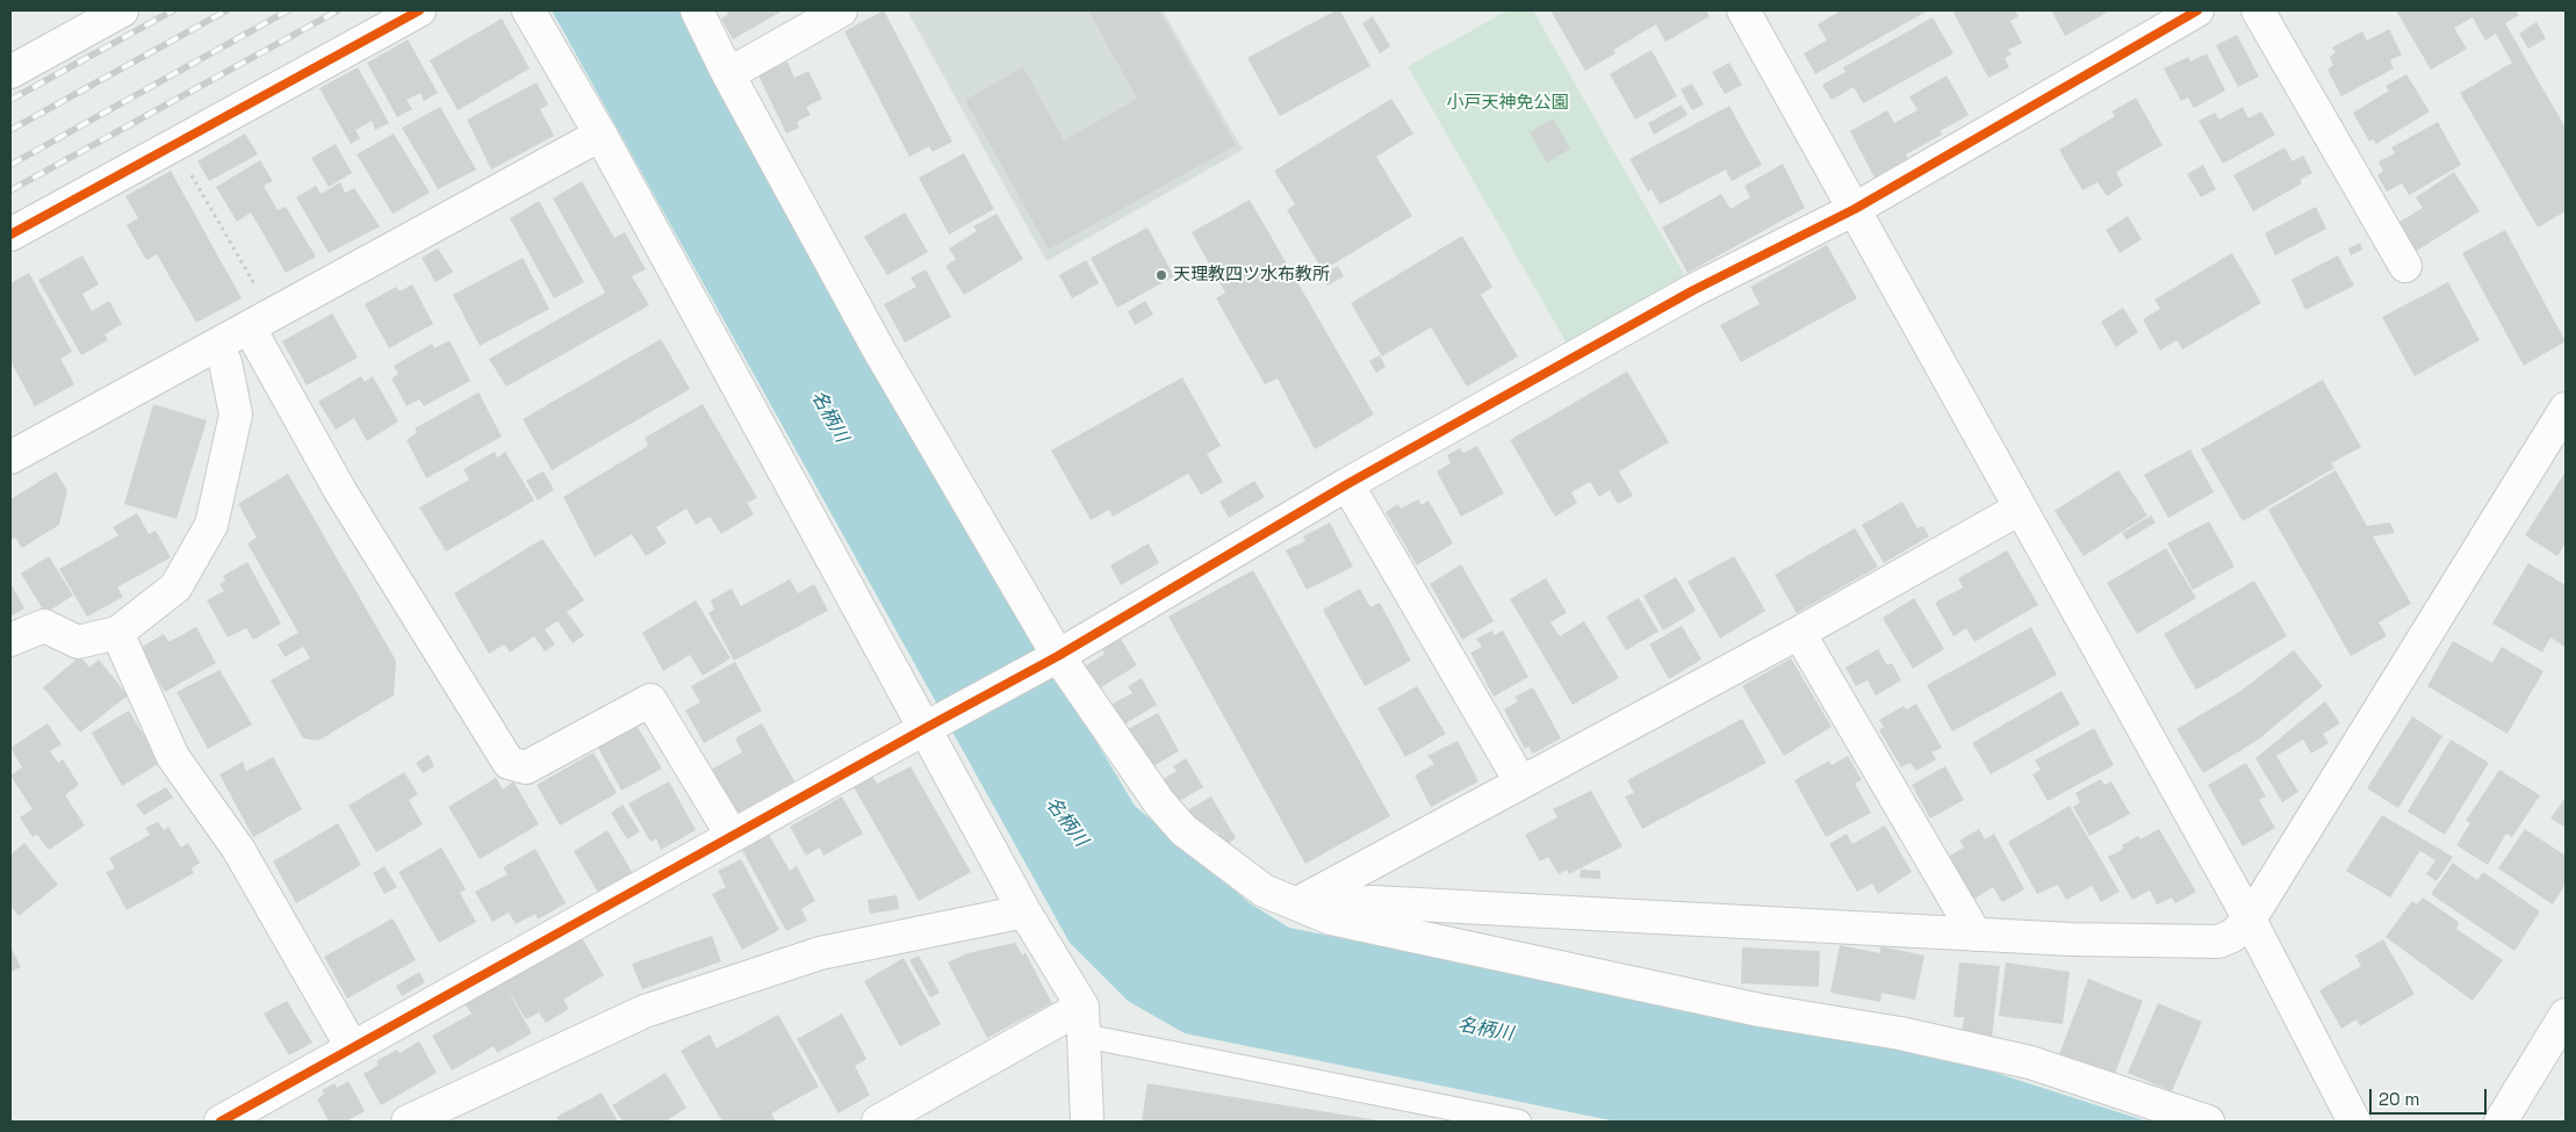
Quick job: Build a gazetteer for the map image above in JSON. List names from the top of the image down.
{
  "water": ["名柄川"],
  "parks": ["小戸天神免公園"],
  "places": ["天理教四ツ水布教所"],
  "scale_bar": "20 m"
}
